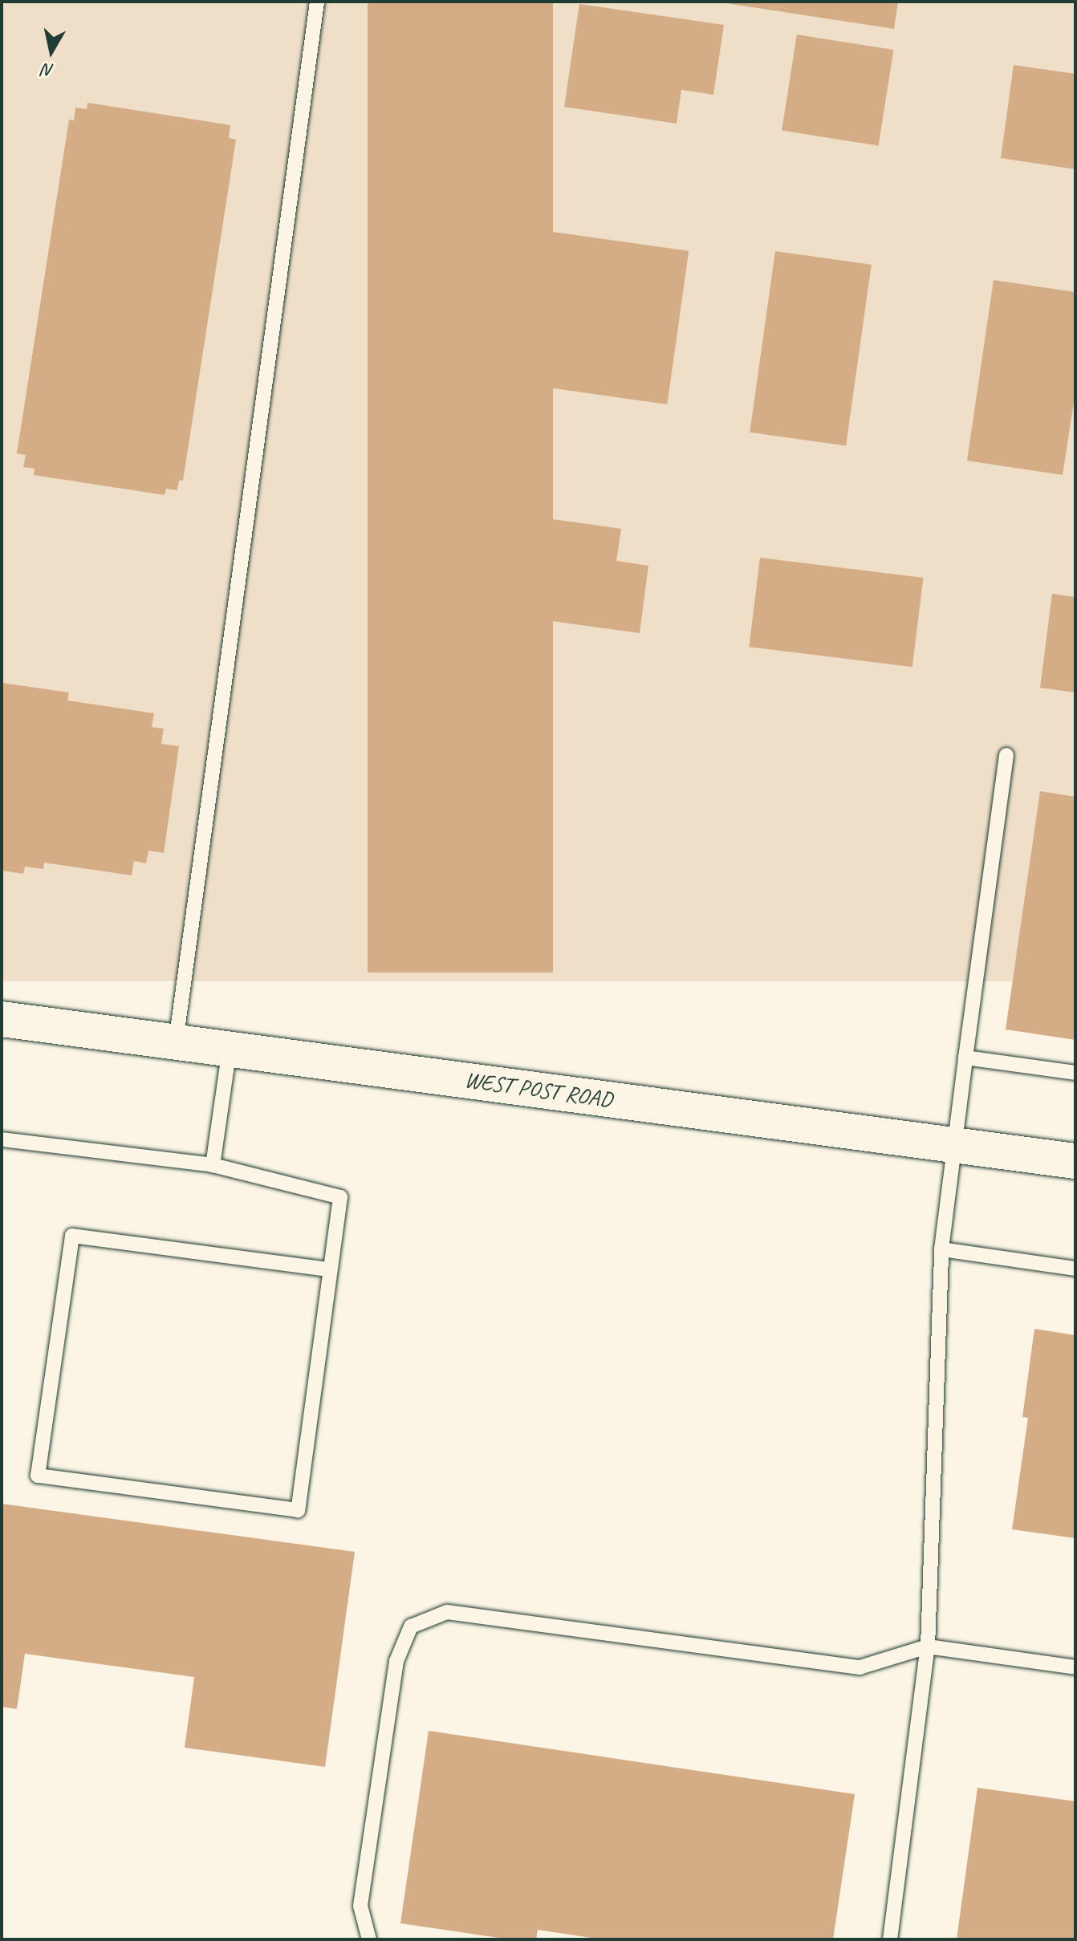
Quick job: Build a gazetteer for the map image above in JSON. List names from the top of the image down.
{
  "streets": {
    "street": ["WEST POST ROAD"]
  },
  "north": "bottom"
}
